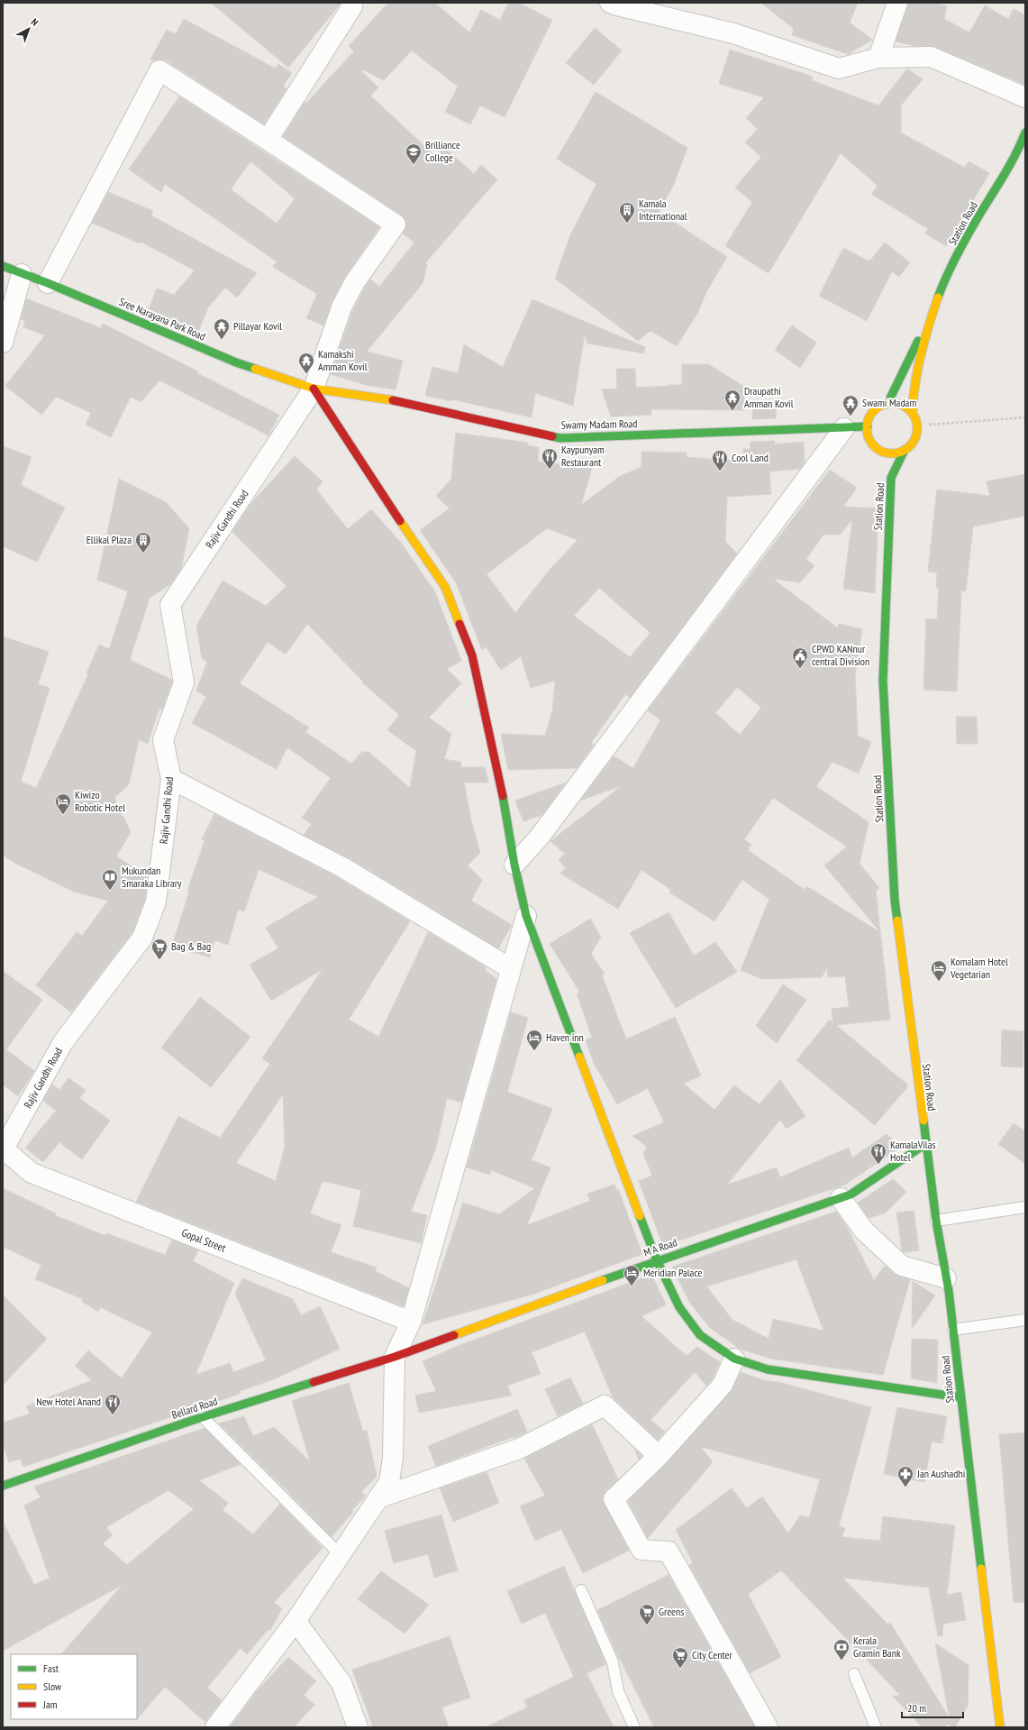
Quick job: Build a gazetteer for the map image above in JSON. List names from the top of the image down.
{
  "streets": {
    "main road": [
      "Station Road",
      "Sree Narayana Park Road",
      "Swamy Madam Road",
      "M A Road",
      "Bellard Road"
    ],
    "street": ["Rajiv Gandhi Road", "Gopal Street"]
  },
  "crossings": [
    ["Station Road", "Swamy Madam Road"],
    ["Station Road", "M A Road"],
    ["Sree Narayana Park Road", "Swamy Madam Road"],
    ["Sree Narayana Park Road", "Rajiv Gandhi Road"],
    ["Swamy Madam Road", "Rajiv Gandhi Road"],
    ["Rajiv Gandhi Road", "Gopal Street"],
    ["M A Road", "Bellard Road"]
  ],
  "places": {
    "school or university": ["Brilliance College"],
    "building": ["Kamala International", "Ellikal Plaza"],
    "temple": [
      "Pillayar Kovil",
      "Kamakshi Amman Kovil",
      "Draupathi Amman Kovil",
      "Swami Madam"
    ],
    "restaurant": [
      "Kaypunyam Restaurant",
      "Cool Land",
      "KamalaVilas Hotel",
      "New Hotel Anand"
    ],
    "public building": ["CPWD KANnur central Division"],
    "hotel": [
      "Kiwizo Robotic Hotel",
      "Komalam Hotel Vegetarian",
      "Haven inn",
      "Meridian Palace"
    ],
    "library": ["Mukundan Smaraka Library"],
    "supermarket": ["Bag & Bag", "Greens", "City Center"],
    "pharmacy": ["Jan Aushadhi"],
    "bank": ["Kerala Gramin Bank"]
  },
  "legend": ["Fast", "Slow", "Jam"],
  "scale_bar": "20 m",
  "north": "top right"
}
